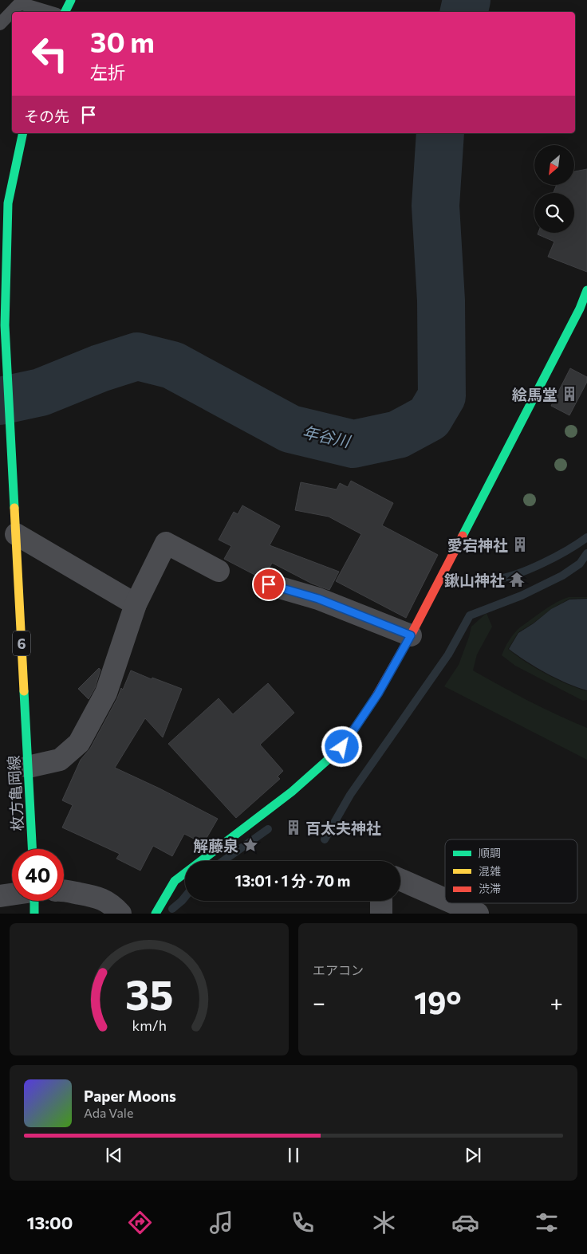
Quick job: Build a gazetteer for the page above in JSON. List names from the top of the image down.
{
  "streets": {
    "main road": ["6", "枚方亀岡線"]
  },
  "water": ["年谷川"],
  "places": {
    "building": ["絵馬堂", "愛宕神社", "百太夫神社"],
    "temple": ["鍬山神社"],
    "place": ["解藤泉"]
  },
  "legend": ["順調", "混雑", "渋滞"],
  "north": "bottom left",
  "page": {
    "turn": ["30 m", "左折"],
    "then": "その先",
    "limit": "40",
    "trip": "13:01 · 1 分 · 70 m",
    "tile": "エアコン",
    "heat": ["−", "19°", "+"],
    "song": ["Paper Moons", "Ada Vale"],
    "tabs": "13:00",
    "gauge": ["35", "km/h"]
  }
}
